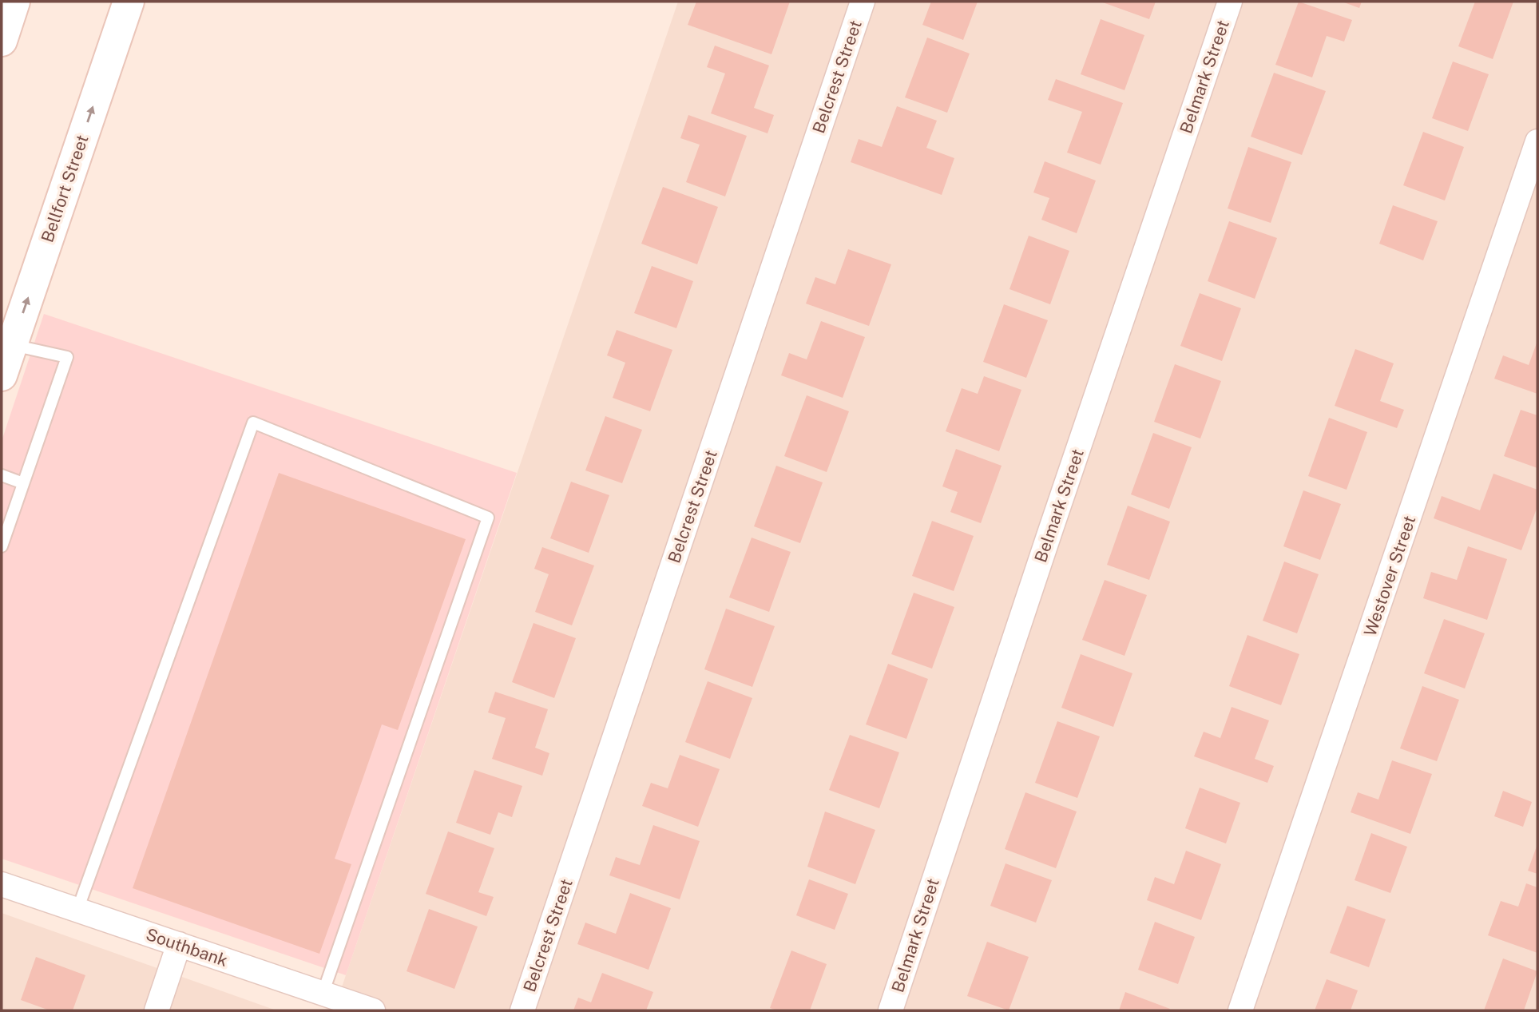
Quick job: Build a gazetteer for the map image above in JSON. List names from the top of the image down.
{
  "streets": {
    "main road": ["Bellfort Street"],
    "street": [
      "Belcrest Street",
      "Belmark Street",
      "Westover Street",
      "Southbank"
    ]
  },
  "one_way": ["Bellfort Street"]
}
